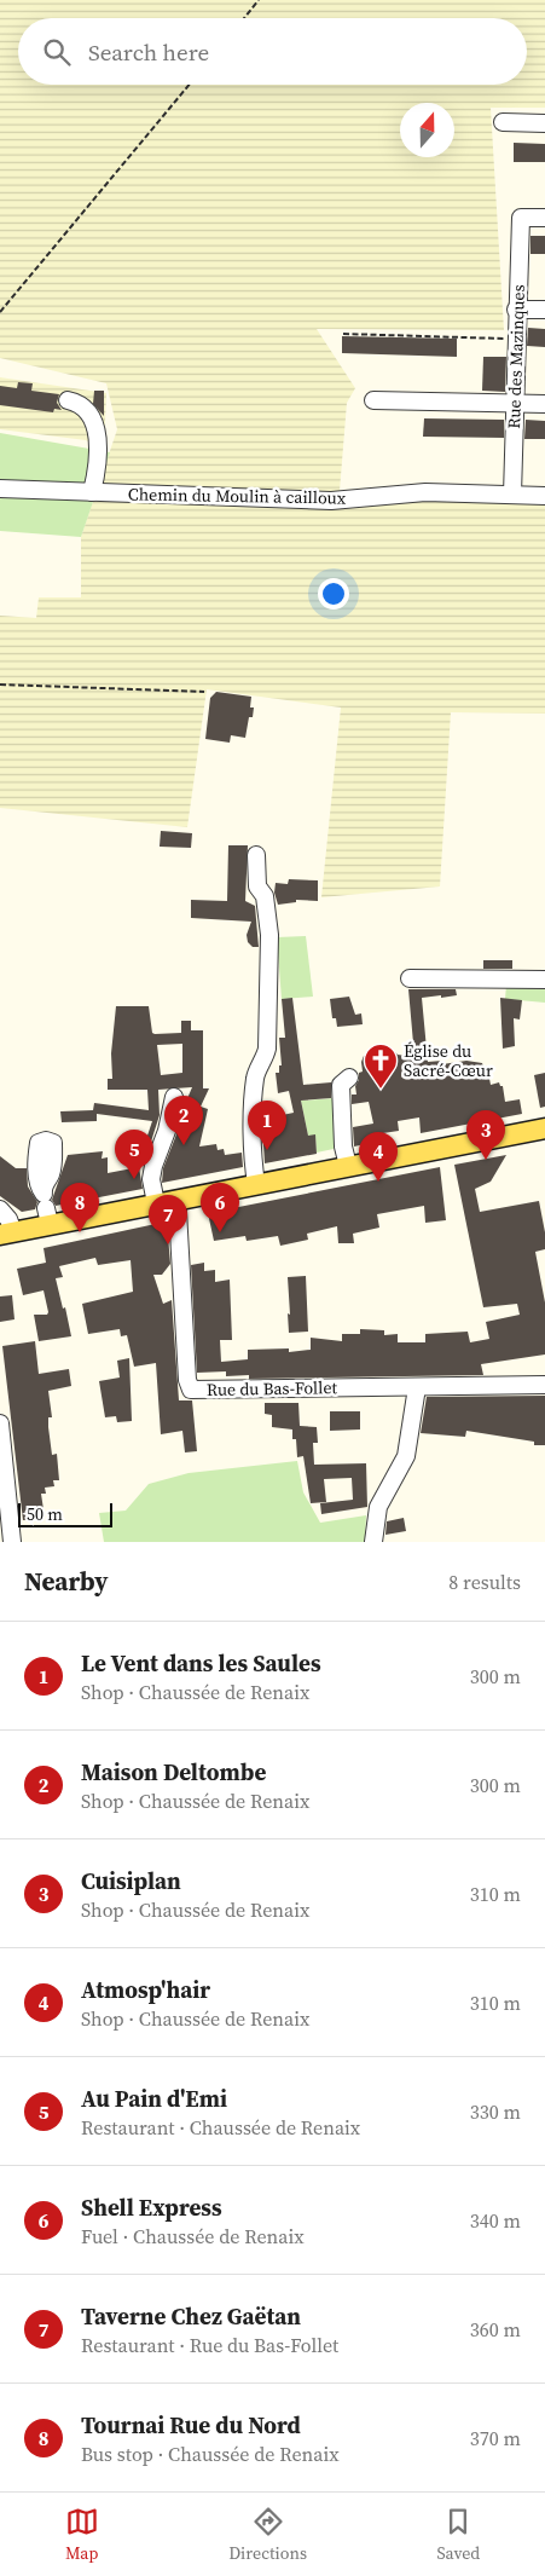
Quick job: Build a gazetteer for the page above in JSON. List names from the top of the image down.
{
  "streets": {
    "street": ["Rue des Mazinques", "Chemin du Moulin à cailloux", "Rue du Bas-Follet"]
  },
  "crossings": [
    ["Rue des Mazinques", "Chemin du Moulin à cailloux"]
  ],
  "places": {
    "church": ["Église du Sacré-Cœur"]
  },
  "scale_bar": "50 m",
  "north": "top",
  "page": {
    "search": "Search here",
    "pins": [
      "2",
      "1",
      "3",
      "5",
      "4",
      "6",
      "8",
      "7"
    ],
    "scale": "50 m",
    "heading": ["Nearby", "8 results"],
    "list": [
      {
        "mark": "1",
        "name": "Le Vent dans les Saules",
        "note": "Shop · Chaussée de Renaix",
        "value": "300 m"
      },
      {
        "mark": "2",
        "name": "Maison Deltombe",
        "note": "Shop · Chaussée de Renaix",
        "value": "300 m"
      },
      {
        "mark": "3",
        "name": "Cuisiplan",
        "note": "Shop · Chaussée de Renaix",
        "value": "310 m"
      },
      {
        "mark": "4",
        "name": "Atmosp'hair",
        "note": "Shop · Chaussée de Renaix",
        "value": "310 m"
      },
      {
        "mark": "5",
        "name": "Au Pain d'Emi",
        "note": "Restaurant · Chaussée de Renaix",
        "value": "330 m"
      },
      {
        "mark": "6",
        "name": "Shell Express",
        "note": "Fuel · Chaussée de Renaix",
        "value": "340 m"
      },
      {
        "mark": "7",
        "name": "Taverne Chez Gaëtan",
        "note": "Restaurant · Rue du Bas-Follet",
        "value": "360 m"
      },
      {
        "mark": "8",
        "name": "Tournai Rue du Nord",
        "note": "Bus stop · Chaussée de Renaix",
        "value": "370 m"
      }
    ],
    "nav": ["Map", "Directions", "Saved"]
  }
}
